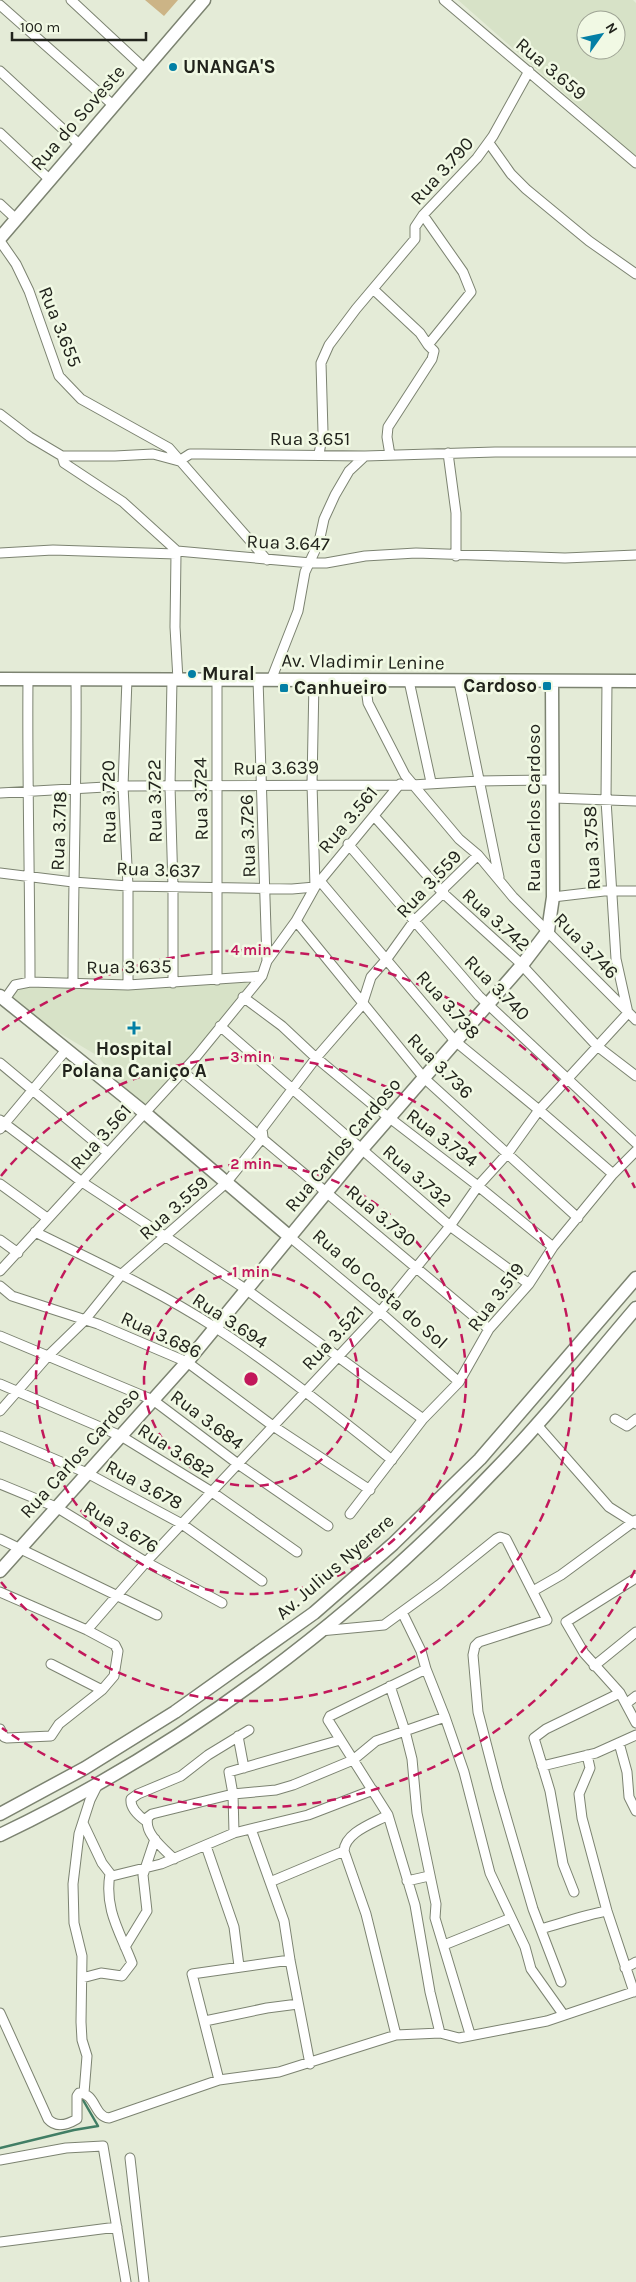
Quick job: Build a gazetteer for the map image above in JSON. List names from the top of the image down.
{
  "streets": {
    "main road": [
      "Rua do Soveste",
      "Av. Vladimir Lenine",
      "Rua Carlos Cardoso",
      "Rua do Costa do Sol",
      "Av. Julius Nyerere"
    ],
    "street": [
      "Rua 3.659",
      "Rua 3.790",
      "Rua 3.655",
      "Rua 3.651",
      "Rua 3.647",
      "Rua 3.639",
      "Rua 3.724",
      "Rua 3.722",
      "Rua 3.720",
      "Rua 3.561",
      "Rua 3.718",
      "Rua 3.726",
      "Rua 3.758",
      "Rua 3.637",
      "Rua 3.559",
      "Rua 3.742",
      "Rua 3.746",
      "Rua 3.635",
      "Rua 3.740",
      "Rua 3.738",
      "Rua 3.736",
      "Rua 3.734",
      "Rua 3.732",
      "Rua 3.730",
      "Rua 3.519",
      "Rua 3.694",
      "Rua 3.686",
      "Rua 3.521",
      "Rua 3.684",
      "Rua 3.682",
      "Rua 3.678",
      "Rua 3.676"
    ]
  },
  "crossings": [
    ["Rua 3.659", "Rua 3.790"],
    ["Rua do Soveste", "Rua 3.655"],
    ["Rua 3.790", "Rua 3.651"],
    ["Rua 3.655", "Rua 3.651"],
    ["Rua 3.655", "Rua 3.647"],
    ["Rua 3.647", "Rua 3.722"],
    ["Av. Vladimir Lenine", "Rua 3.724"],
    ["Av. Vladimir Lenine", "Rua 3.722"],
    ["Av. Vladimir Lenine", "Rua 3.720"],
    ["Av. Vladimir Lenine", "Rua Carlos Cardoso"],
    ["Av. Vladimir Lenine", "Rua 3.718"],
    ["Av. Vladimir Lenine", "Rua 3.726"],
    ["Av. Vladimir Lenine", "Rua 3.758"],
    ["Av. Vladimir Lenine", "Rua 3.746"],
    ["Rua 3.639", "Rua 3.724"],
    ["Rua 3.639", "Rua 3.722"],
    ["Rua 3.639", "Rua 3.720"],
    ["Rua 3.639", "Rua Carlos Cardoso"],
    ["Rua 3.639", "Rua 3.561"],
    ["Rua 3.639", "Rua 3.718"],
    ["Rua 3.639", "Rua 3.726"],
    ["Rua 3.639", "Rua 3.746"],
    ["Rua 3.724", "Rua 3.637"],
    ["Rua 3.724", "Rua 3.635"],
    ["Rua 3.722", "Rua 3.637"],
    ["Rua 3.722", "Rua 3.635"],
    ["Rua 3.720", "Rua 3.637"],
    ["Rua 3.720", "Rua 3.635"],
    ["Rua Carlos Cardoso", "Rua 3.742"],
    ["Rua Carlos Cardoso", "Rua 3.746"],
    ["Rua Carlos Cardoso", "Rua 3.740"],
    ["Rua Carlos Cardoso", "Rua 3.738"],
    ["Rua Carlos Cardoso", "Rua 3.736"],
    ["Rua Carlos Cardoso", "Rua 3.734"],
    ["Rua Carlos Cardoso", "Rua 3.732"],
    ["Rua Carlos Cardoso", "Rua 3.730"],
    ["Rua Carlos Cardoso", "Rua do Costa do Sol"],
    ["Rua Carlos Cardoso", "Rua 3.694"],
    ["Rua Carlos Cardoso", "Rua 3.686"],
    ["Rua Carlos Cardoso", "Rua 3.684"],
    ["Rua Carlos Cardoso", "Rua 3.682"],
    ["Rua Carlos Cardoso", "Rua 3.678"],
    ["Rua Carlos Cardoso", "Rua 3.676"],
    ["Rua 3.561", "Rua 3.726"],
    ["Rua 3.561", "Rua 3.637"],
    ["Rua 3.561", "Rua 3.742"],
    ["Rua 3.561", "Rua 3.635"],
    ["Rua 3.561", "Rua 3.740"],
    ["Rua 3.561", "Rua 3.738"],
    ["Rua 3.561", "Rua 3.736"],
    ["Rua 3.561", "Rua 3.734"],
    ["Rua 3.561", "Rua 3.732"],
    ["Rua 3.561", "Rua 3.730"],
    ["Rua 3.561", "Rua do Costa do Sol"],
    ["Rua 3.561", "Rua 3.694"],
    ["Rua 3.718", "Rua 3.637"],
    ["Rua 3.718", "Rua 3.635"],
    ["Rua 3.726", "Rua 3.637"],
    ["Rua 3.758", "Rua 3.746"],
    ["Rua 3.758", "Rua 3.521"],
    ["Rua 3.637", "Rua 3.738"],
    ["Rua 3.559", "Rua 3.742"],
    ["Rua 3.559", "Rua 3.746"],
    ["Rua 3.559", "Rua 3.740"],
    ["Rua 3.559", "Rua 3.738"],
    ["Rua 3.559", "Rua 3.736"],
    ["Rua 3.559", "Rua 3.734"],
    ["Rua 3.559", "Rua 3.732"],
    ["Rua 3.559", "Rua 3.730"],
    ["Rua 3.559", "Rua do Costa do Sol"],
    ["Rua 3.559", "Rua 3.694"],
    ["Rua 3.559", "Rua 3.686"],
    ["Rua 3.559", "Rua 3.684"],
    ["Rua 3.559", "Rua 3.682"],
    ["Rua 3.742", "Rua 3.521"],
    ["Rua 3.746", "Rua 3.521"],
    ["Rua 3.740", "Rua 3.521"],
    ["Rua 3.738", "Rua 3.519"],
    ["Rua 3.738", "Rua 3.521"],
    ["Rua 3.736", "Rua 3.519"],
    ["Rua 3.736", "Rua 3.521"],
    ["Rua 3.734", "Rua 3.519"],
    ["Rua 3.734", "Rua 3.521"],
    ["Rua 3.732", "Rua 3.519"],
    ["Rua 3.732", "Rua 3.521"],
    ["Rua 3.730", "Rua 3.519"],
    ["Rua 3.730", "Rua 3.521"],
    ["Rua do Costa do Sol", "Rua 3.519"],
    ["Rua do Costa do Sol", "Rua 3.521"],
    ["Rua 3.519", "Rua 3.694"],
    ["Rua 3.519", "Rua 3.686"],
    ["Rua 3.694", "Rua 3.521"],
    ["Rua 3.686", "Rua 3.521"],
    ["Rua 3.521", "Rua 3.684"],
    ["Rua 3.521", "Rua 3.682"],
    ["Rua 3.521", "Rua 3.678"],
    ["Rua 3.521", "Rua 3.676"]
  ],
  "places": {
    "other": ["UNANGA'S", "Mural"],
    "transit": ["Cardoso", "Canhueiro"],
    "health": ["Hospital Polana Caniço A"]
  },
  "scale_bar": "100 m",
  "north": "top right",
  "rings": [
    "4 min",
    "3 min",
    "2 min",
    "1 min"
  ]
}
